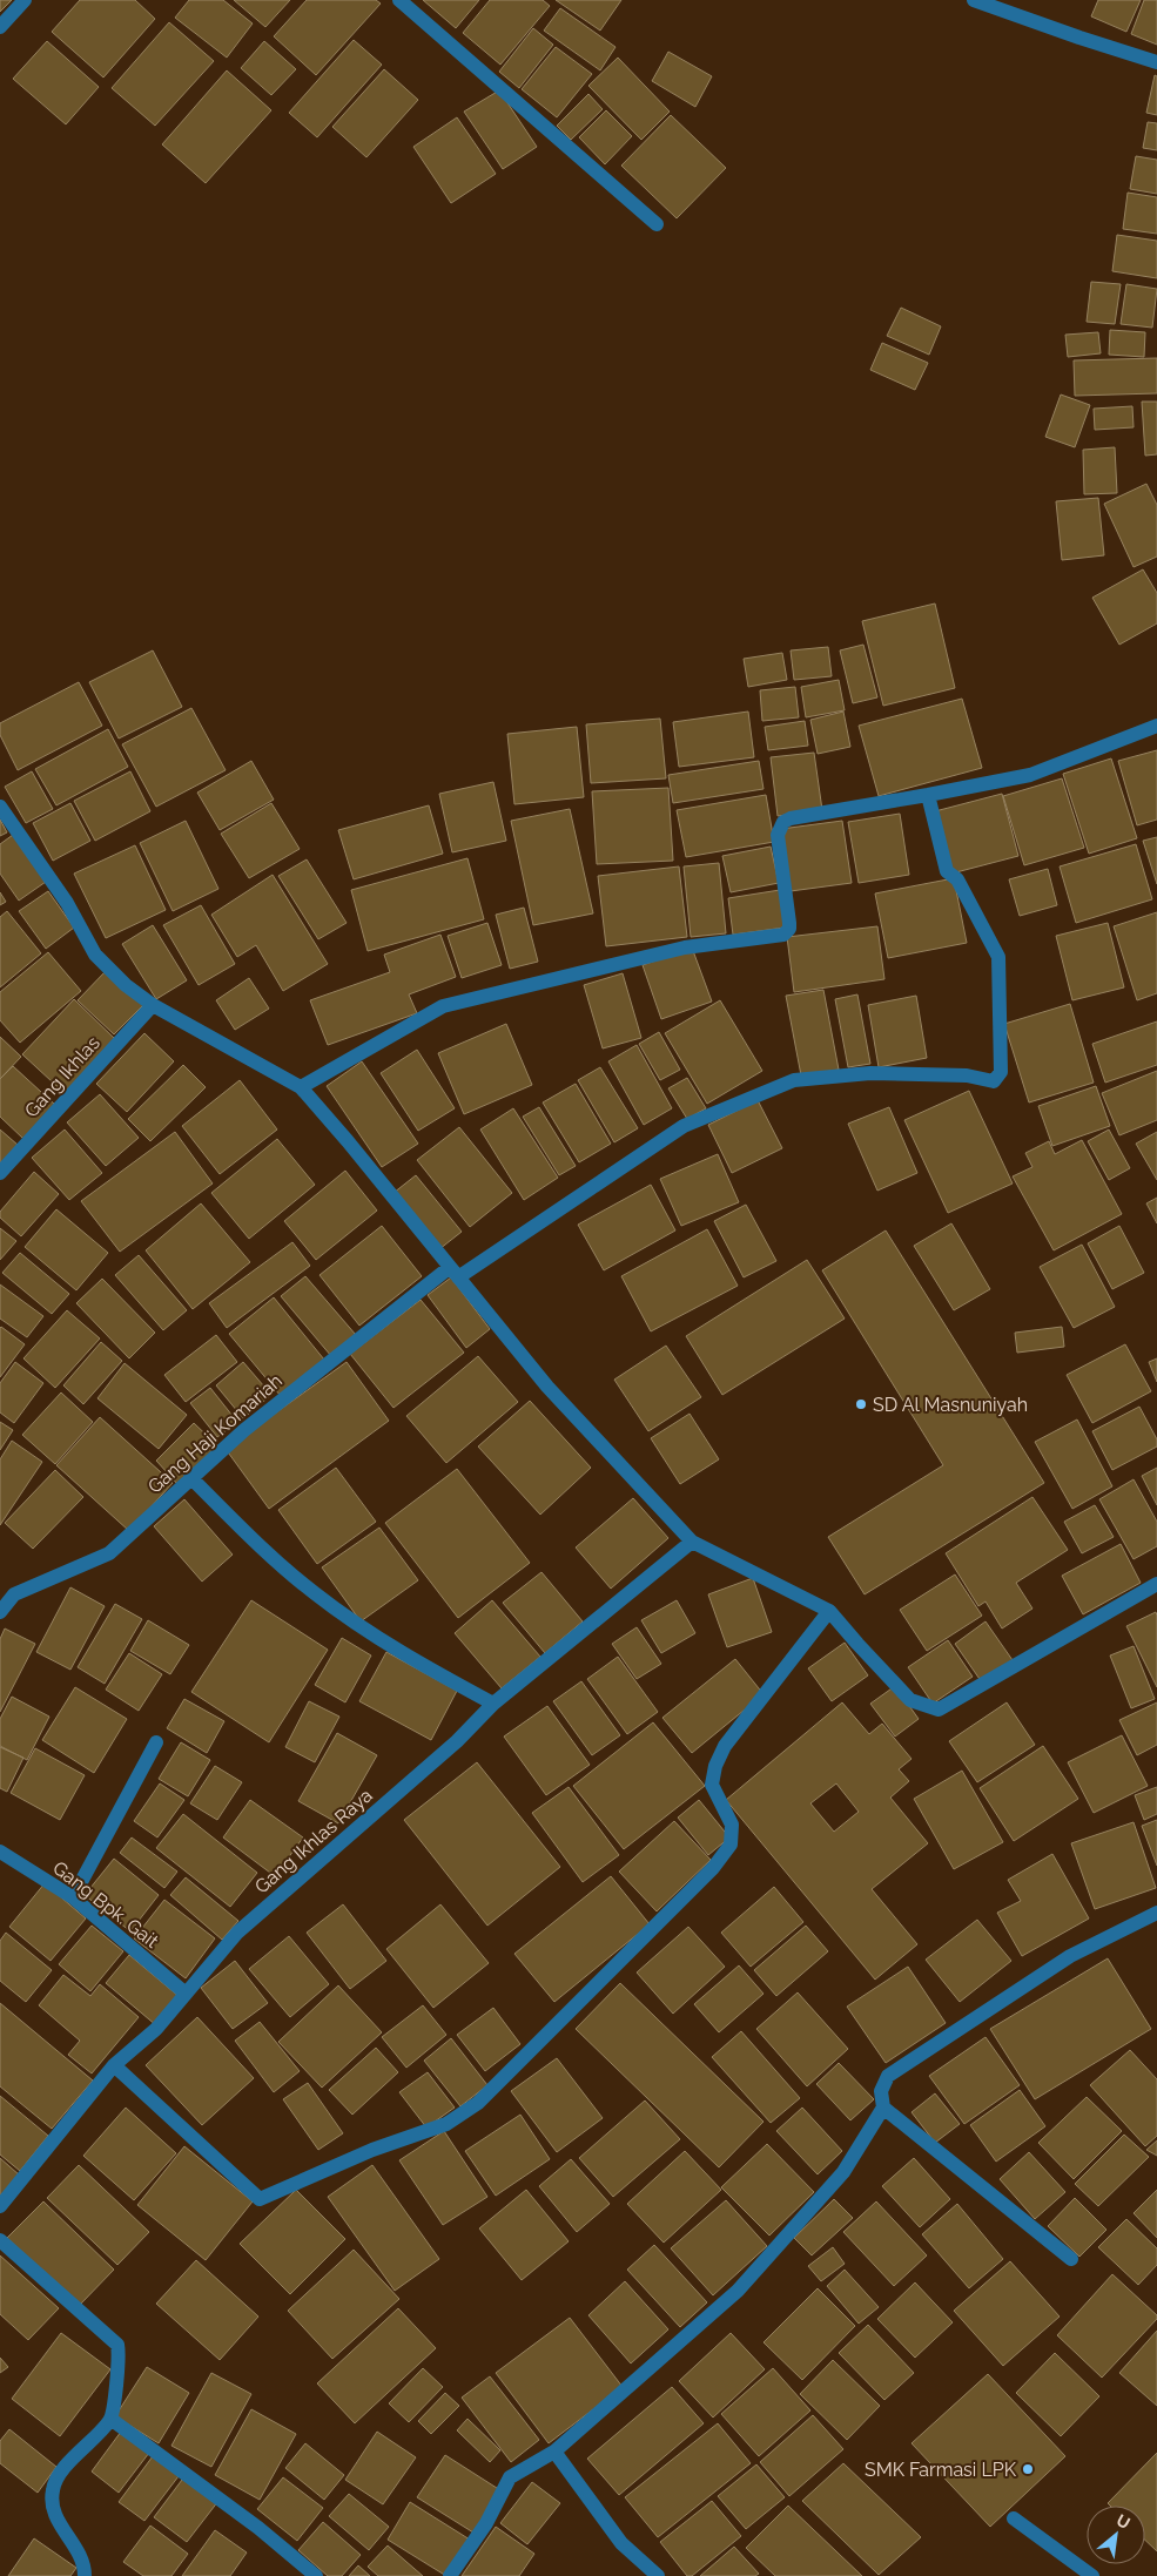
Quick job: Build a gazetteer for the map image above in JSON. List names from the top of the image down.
{
  "streets": {
    "street": [
      "Gang Ikhlas",
      "Gang Haji Komariah",
      "Gang Ikhlas Raya",
      "Gang Bpk. Gait"
    ]
  },
  "crossings": [
    ["Gang Ikhlas Raya", "Gang Bpk. Gait"]
  ],
  "places": ["SD Al Masnuniyah", "SMK Farmasi LPK"],
  "north": "top right"
}
